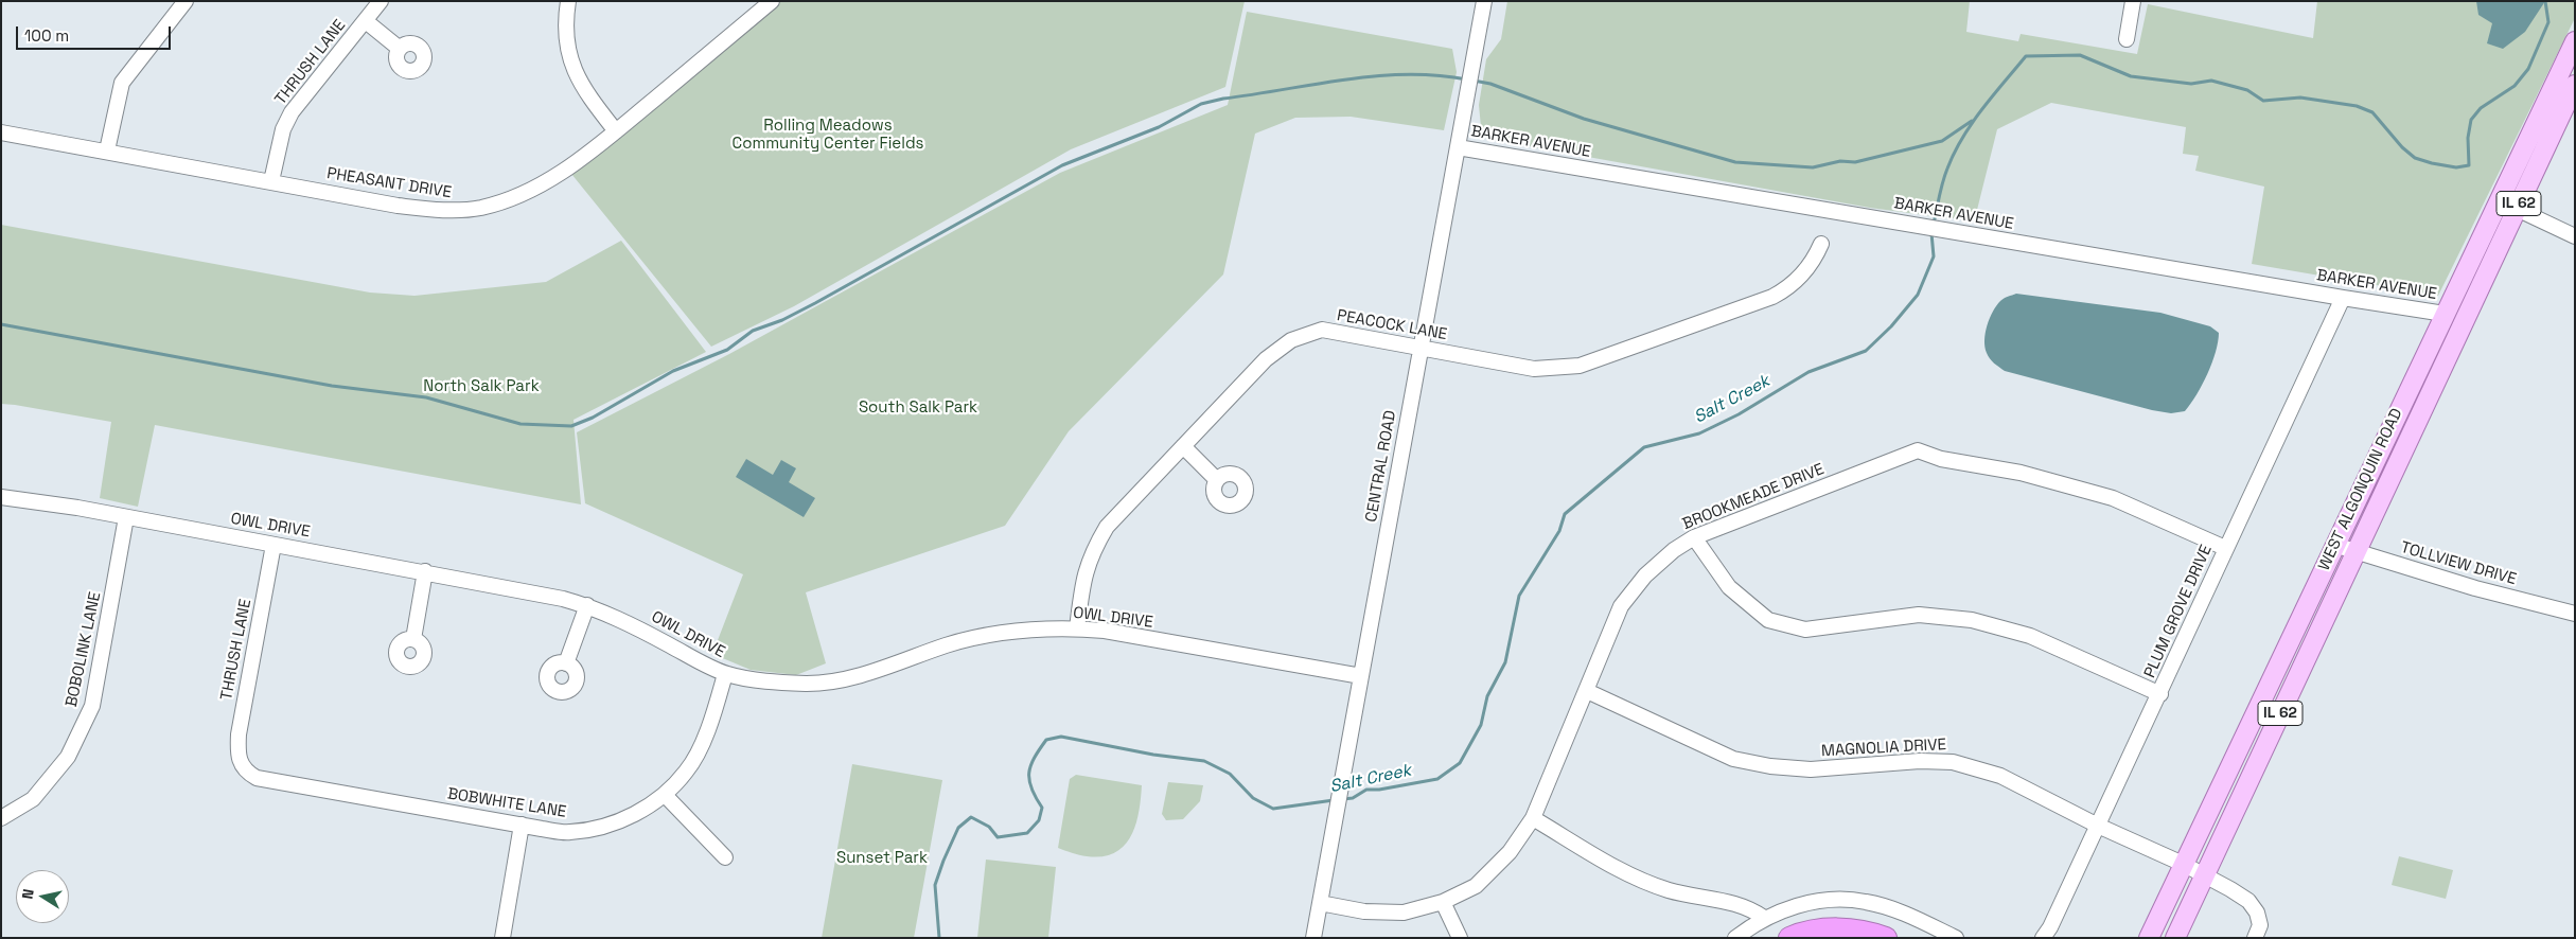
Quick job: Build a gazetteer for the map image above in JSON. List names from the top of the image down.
{
  "streets": {
    "main road": ["IL 62", "WEST ALGONQUIN ROAD"],
    "street": [
      "THRUSH LANE",
      "BARKER AVENUE",
      "PHEASANT DRIVE",
      "PEACOCK LANE",
      "CENTRAL ROAD",
      "BROOKMEADE DRIVE",
      "OWL DRIVE",
      "TOLLVIEW DRIVE",
      "PLUM GROVE DRIVE",
      "BOBOLINK LANE",
      "MAGNOLIA DRIVE",
      "BOBWHITE LANE"
    ]
  },
  "crossings": [
    ["THRUSH LANE", "PHEASANT DRIVE"],
    ["THRUSH LANE", "OWL DRIVE"],
    ["THRUSH LANE", "BOBWHITE LANE"],
    ["BARKER AVENUE", "CENTRAL ROAD"],
    ["BARKER AVENUE", "WEST ALGONQUIN ROAD"],
    ["BARKER AVENUE", "PLUM GROVE DRIVE"],
    ["PEACOCK LANE", "CENTRAL ROAD"],
    ["PEACOCK LANE", "OWL DRIVE"],
    ["CENTRAL ROAD", "BROOKMEADE DRIVE"],
    ["CENTRAL ROAD", "OWL DRIVE"],
    ["WEST ALGONQUIN ROAD", "TOLLVIEW DRIVE"],
    ["WEST ALGONQUIN ROAD", "MAGNOLIA DRIVE"],
    ["BROOKMEADE DRIVE", "PLUM GROVE DRIVE"],
    ["BROOKMEADE DRIVE", "MAGNOLIA DRIVE"],
    ["OWL DRIVE", "BOBOLINK LANE"],
    ["OWL DRIVE", "BOBWHITE LANE"],
    ["PLUM GROVE DRIVE", "MAGNOLIA DRIVE"]
  ],
  "water": ["Salt Creek"],
  "parks": [
    "Rolling Meadows Community Center Fields",
    "North Salk Park",
    "South Salk Park",
    "Sunset Park"
  ],
  "scale_bar": "100 m",
  "north": "left"
}
